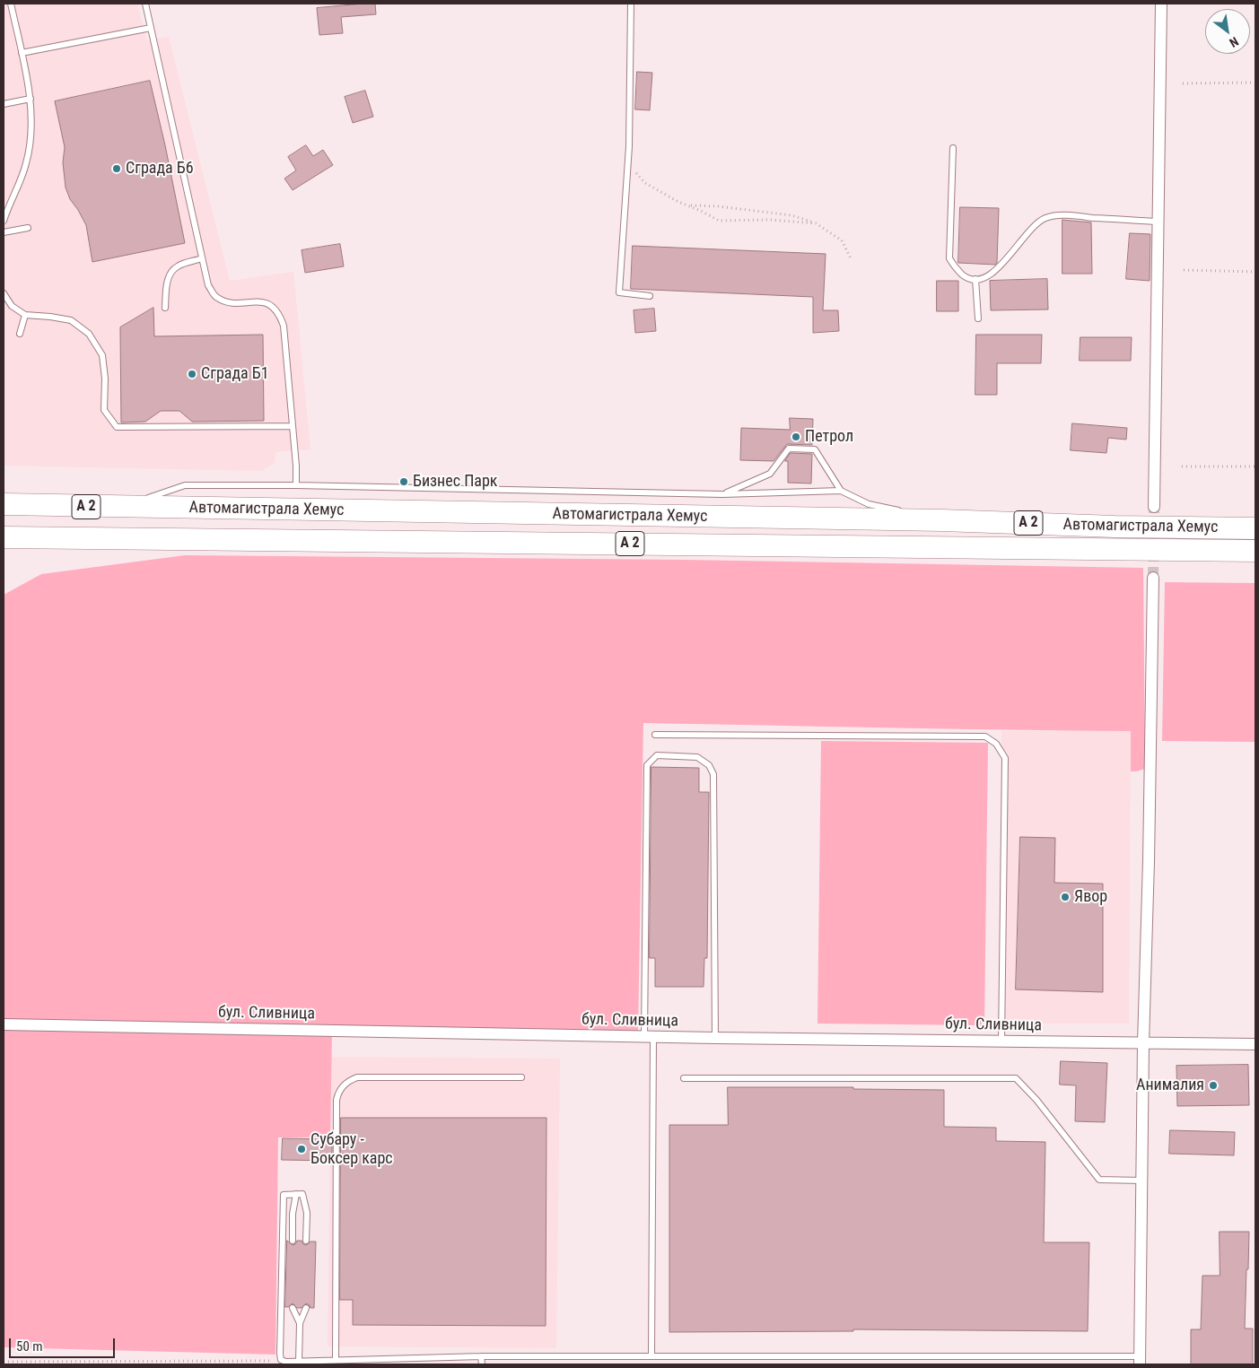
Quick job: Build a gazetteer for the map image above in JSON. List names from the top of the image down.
{
  "streets": {
    "highway": ["A 2", "Автомагистрала Хемус"],
    "street": ["бул. Сливница"]
  },
  "places": [
    "Сграда Б6",
    "Сграда Б1",
    "Петрол",
    "Бизнес Парк",
    "Явор",
    "Анималия",
    "Субару - Боксер карс"
  ],
  "scale_bar": "50 m",
  "north": "bottom right"
}
